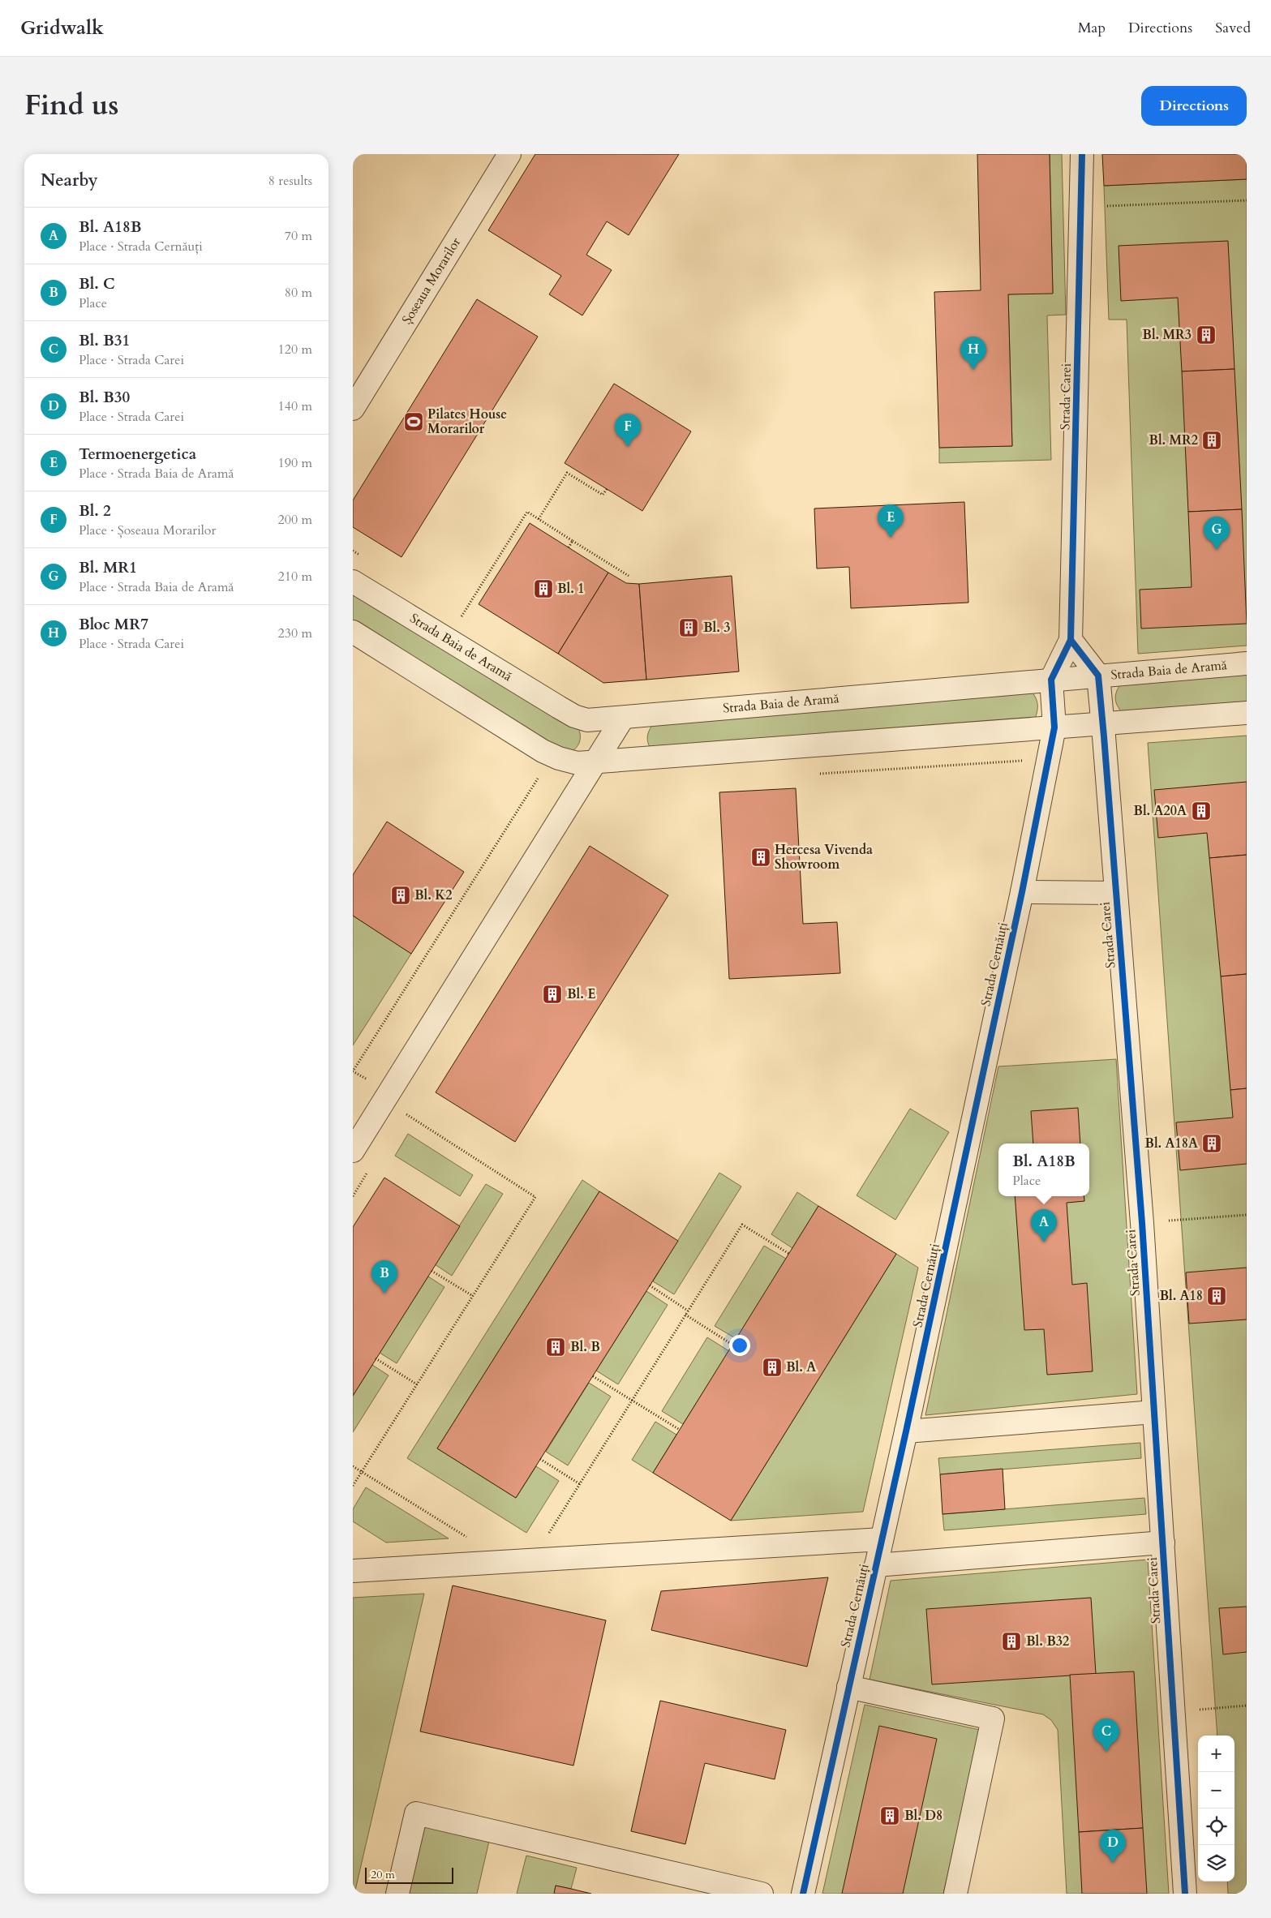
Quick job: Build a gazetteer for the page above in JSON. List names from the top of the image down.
{
  "streets": {
    "street": [
      "Șoseaua Morarilor",
      "Strada Carei",
      "Strada Baia de Aramă",
      "Strada Cernăuți"
    ]
  },
  "crossings": [
    ["Strada Carei", "Strada Baia de Aramă"],
    ["Strada Carei", "Strada Cernăuți"],
    ["Strada Baia de Aramă", "Strada Cernăuți"]
  ],
  "places": {
    "building": [
      "Bl. MR3",
      "Bl. MR2",
      "Bl. 1",
      "Bl. 3",
      "Bl. A20A",
      "Hercesa Vivenda Showroom",
      "Bl. K2",
      "Bl. E",
      "Bl. A18A",
      "Bl. A18",
      "Bl. B",
      "Bl. A",
      "Bl. B32",
      "Bl. D8"
    ],
    "sports": ["Pilates House Morarilor"]
  },
  "scale_bar": "20 m",
  "page": {
    "header": "Gridwalk",
    "nav": ["Map", "Directions", "Saved"],
    "title": "Find us",
    "buttons": "Directions",
    "heading": ["Nearby", "8 results"],
    "list": [
      {
        "mark": "A",
        "name": "Bl. A18B",
        "note": "Place · Strada Cernăuți",
        "value": "70 m"
      },
      {
        "mark": "B",
        "name": "Bl. C",
        "note": "Place",
        "value": "80 m"
      },
      {
        "mark": "C",
        "name": "Bl. B31",
        "note": "Place · Strada Carei",
        "value": "120 m"
      },
      {
        "mark": "D",
        "name": "Bl. B30",
        "note": "Place · Strada Carei",
        "value": "140 m"
      },
      {
        "mark": "E",
        "name": "Termoenergetica",
        "note": "Place · Strada Baia de Aramă",
        "value": "190 m"
      },
      {
        "mark": "F",
        "name": "Bl. 2",
        "note": "Place · Șoseaua Morarilor",
        "value": "200 m"
      },
      {
        "mark": "G",
        "name": "Bl. MR1",
        "note": "Place · Strada Baia de Aramă",
        "value": "210 m"
      },
      {
        "mark": "H",
        "name": "Bloc MR7",
        "note": "Place · Strada Carei",
        "value": "230 m"
      }
    ],
    "pins": [
      "H",
      "F",
      "E",
      "G",
      "A",
      "B",
      "C",
      "D"
    ],
    "popup": ["Bl. A18B", "Place"],
    "map_buttons": ["+", "−"],
    "scale": "20 m"
  }
}
